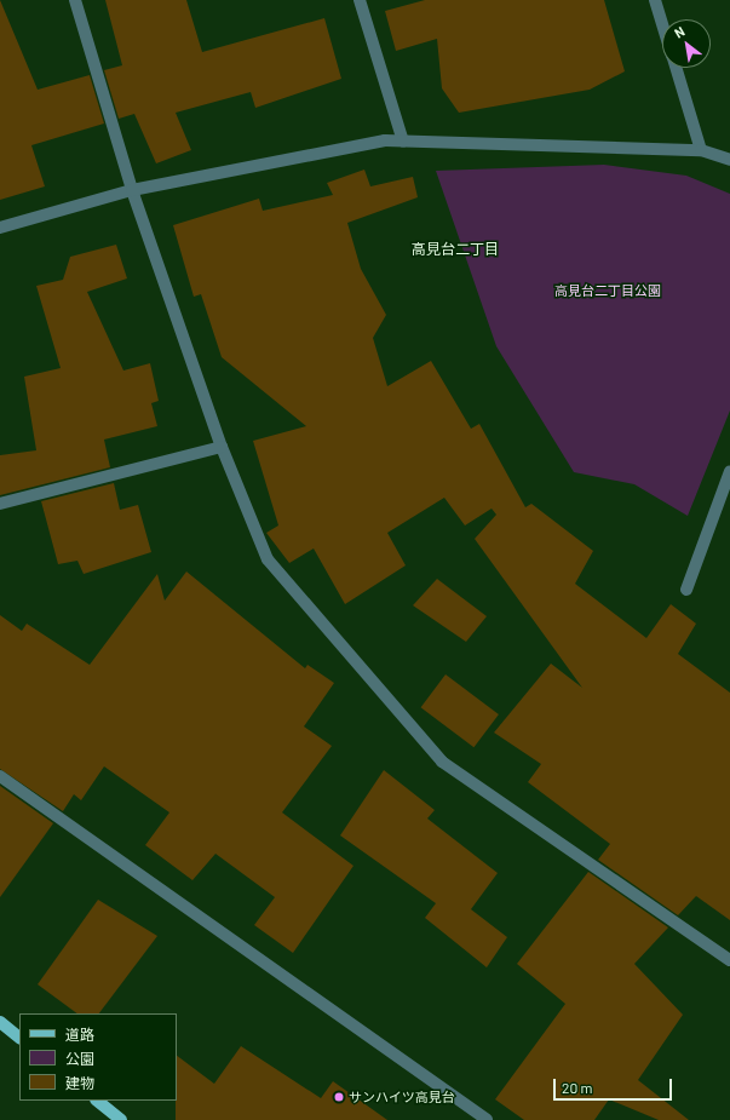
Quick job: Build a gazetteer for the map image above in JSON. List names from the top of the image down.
{
  "districts": ["高見台二丁目"],
  "parks": ["高見台二丁目公園"],
  "places": ["サンハイツ高見台"],
  "legend": ["道路", "公園", "建物"],
  "scale_bar": "20 m",
  "north": "top left"
}
